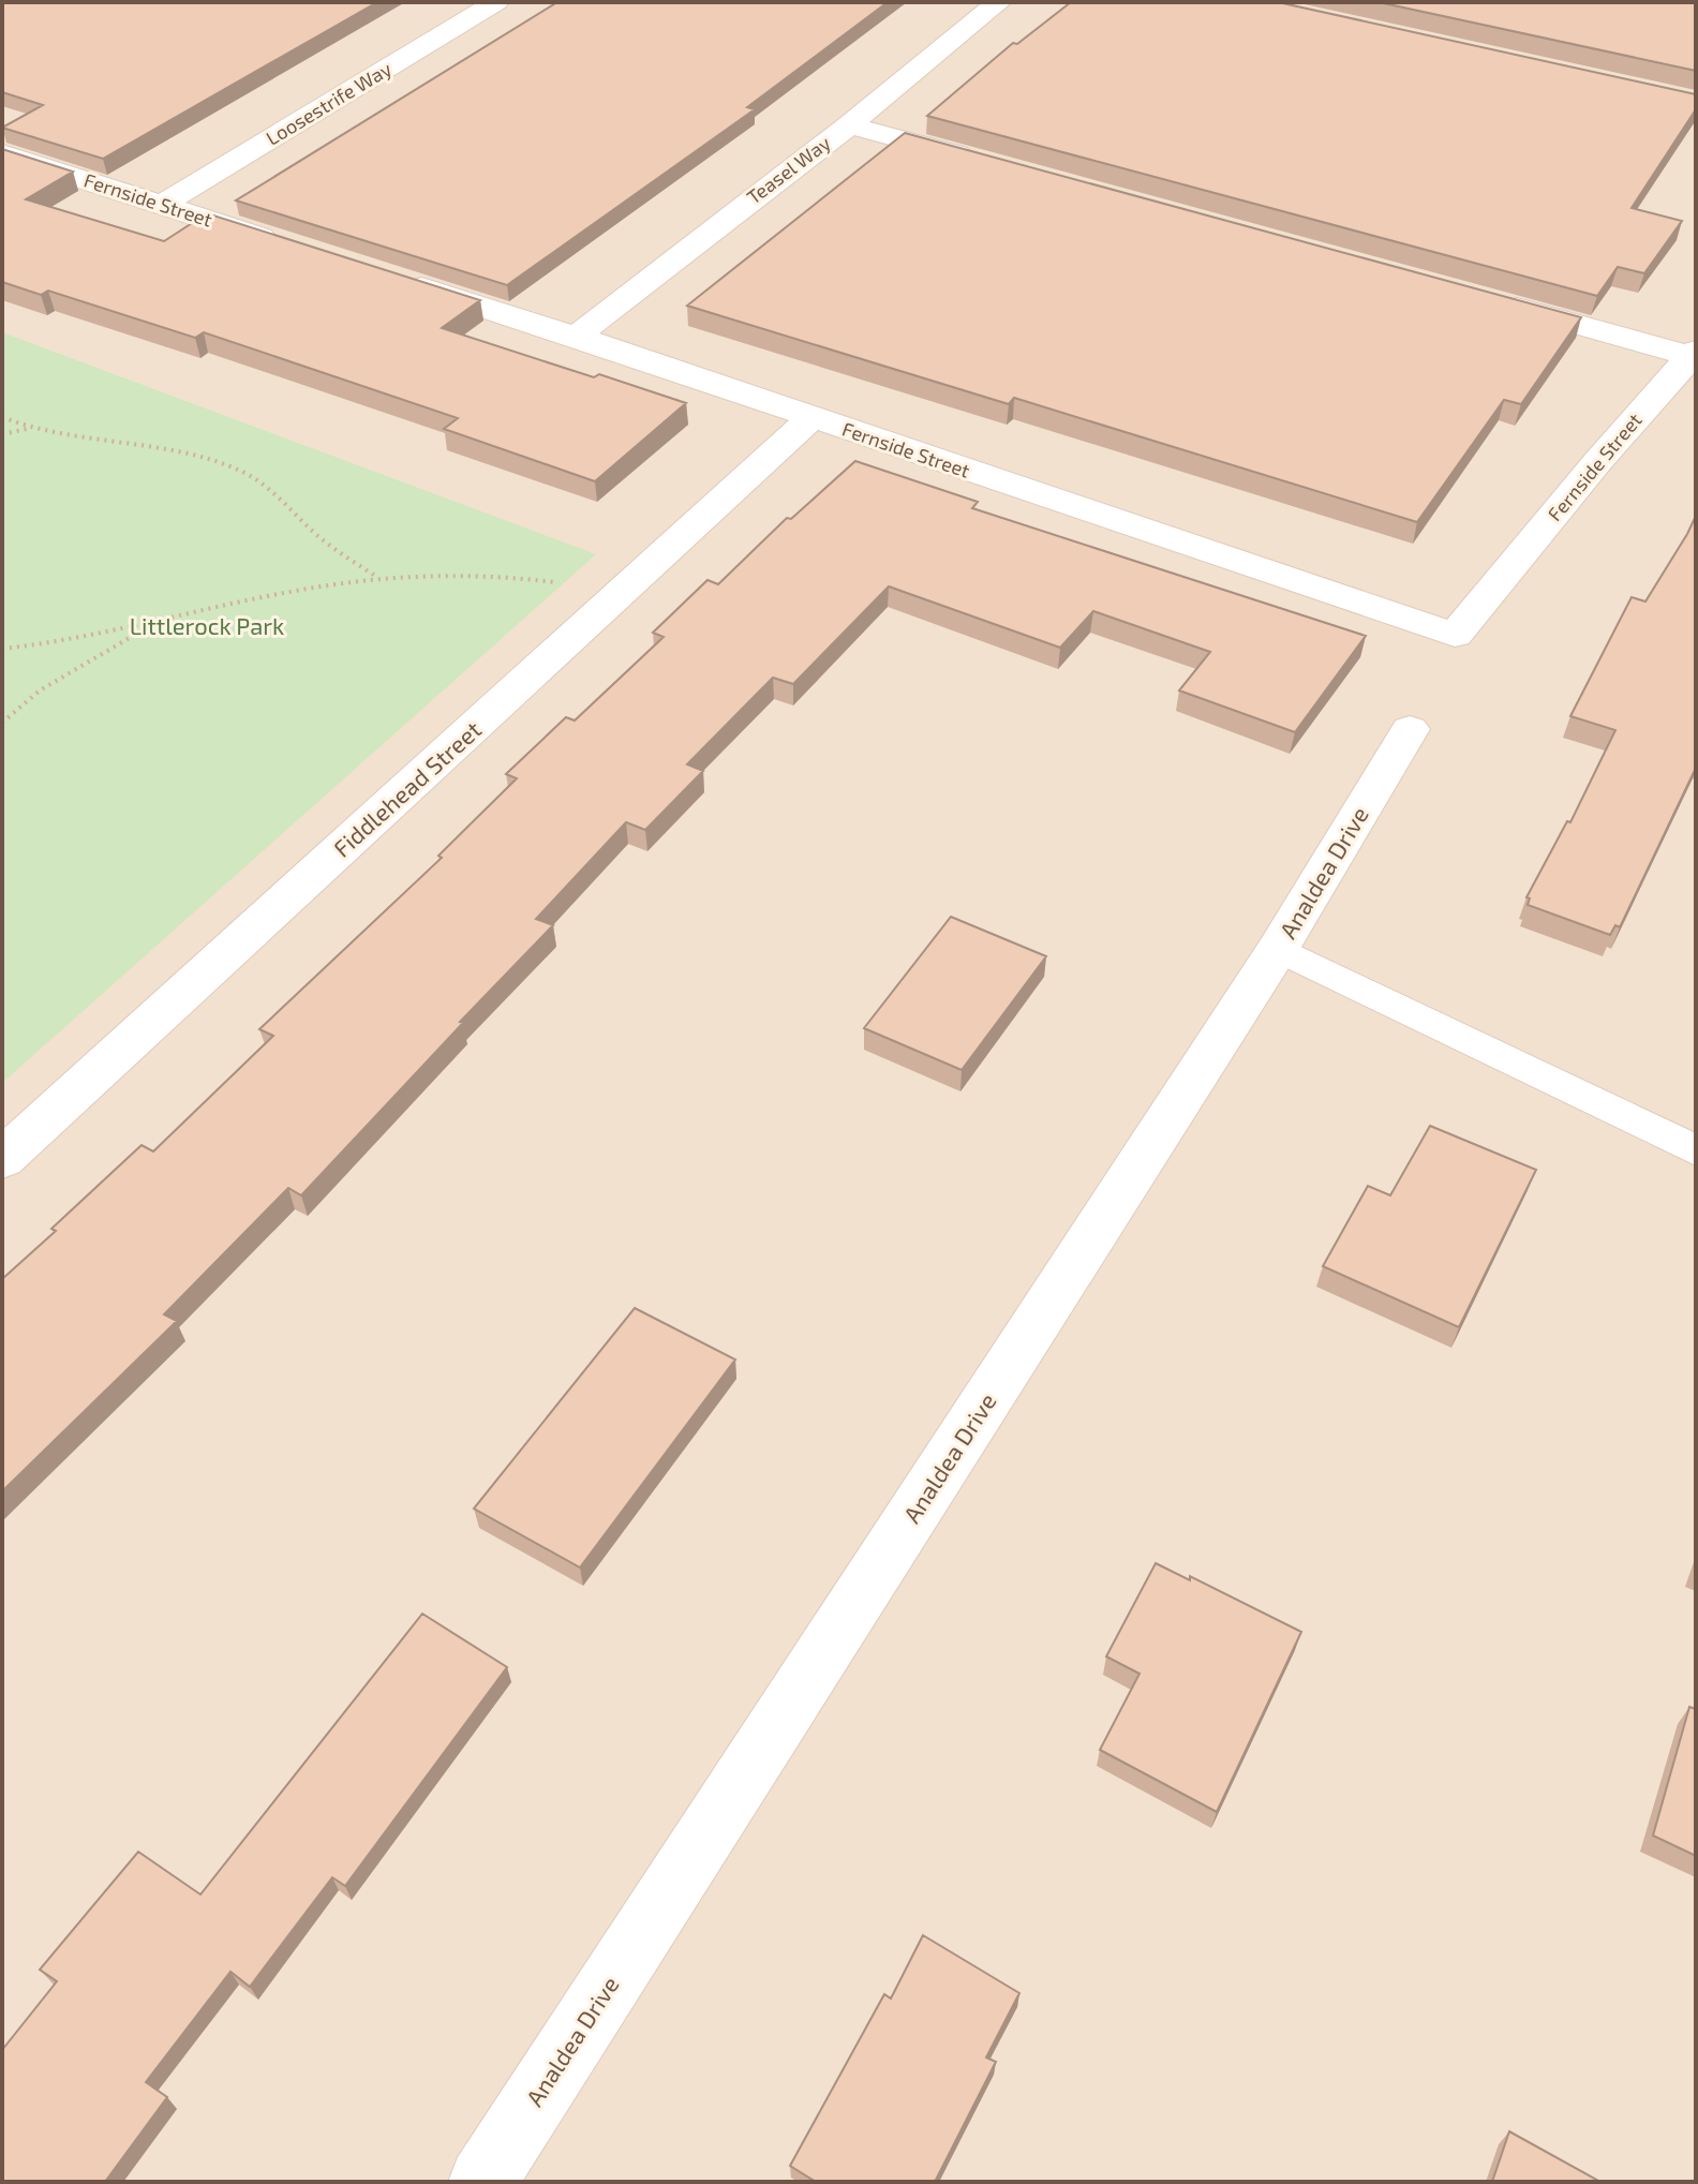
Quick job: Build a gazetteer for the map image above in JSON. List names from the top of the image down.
{
  "streets": {
    "street": [
      "Loosestrife Way",
      "Teasel Way",
      "Fernside Street",
      "Fiddlehead Street",
      "Analdea Drive"
    ]
  },
  "crossings": [
    ["Loosestrife Way", "Fernside Street"],
    ["Teasel Way", "Fernside Street"],
    ["Fernside Street", "Fiddlehead Street"]
  ],
  "parks": ["Littlerock Park"]
}
